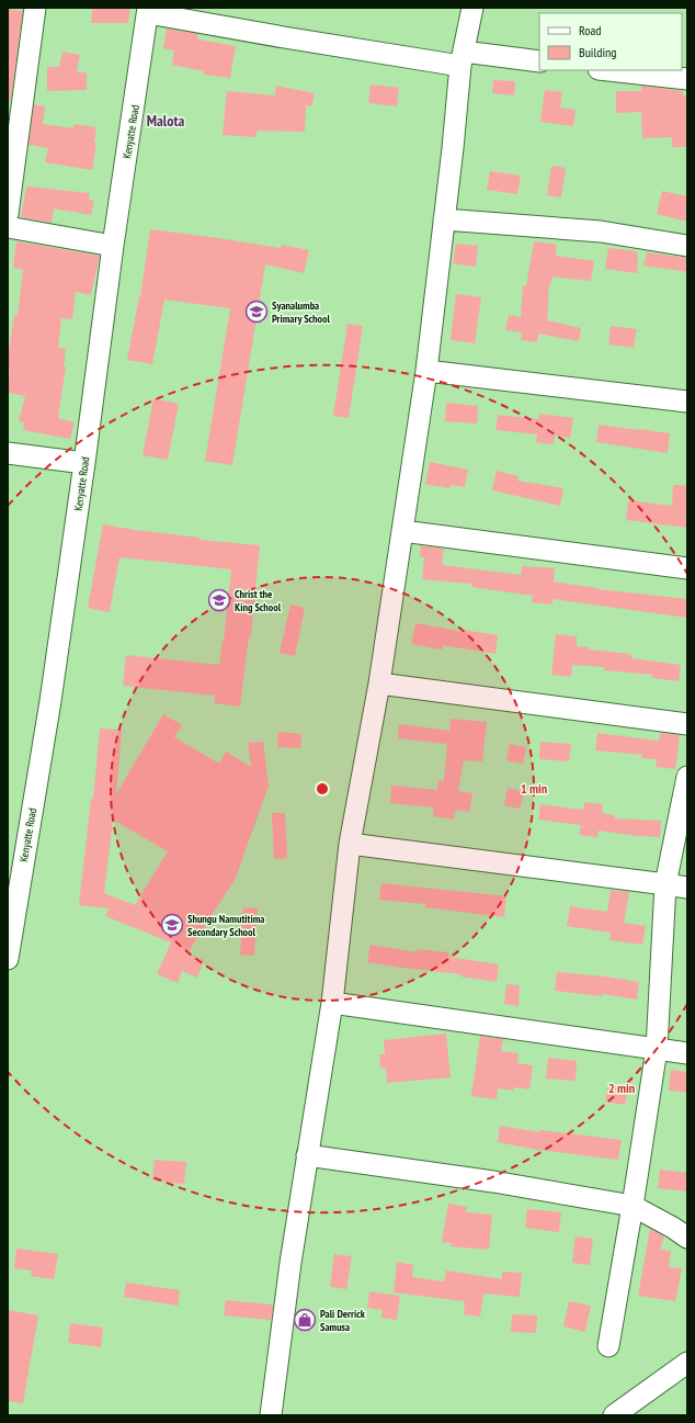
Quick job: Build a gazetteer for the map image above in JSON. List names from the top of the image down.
{
  "streets": {
    "street": ["Kenyatte Road"]
  },
  "districts": ["Malota"],
  "places": {
    "school or university": ["Syanalumba Primary School", "Christ the King School", "Shungu Namutitima Secondary School"],
    "shop": ["Pali Derrick Samusa"]
  },
  "legend": ["Road", "Building"],
  "rings": ["1 min", "2 min"]
}
